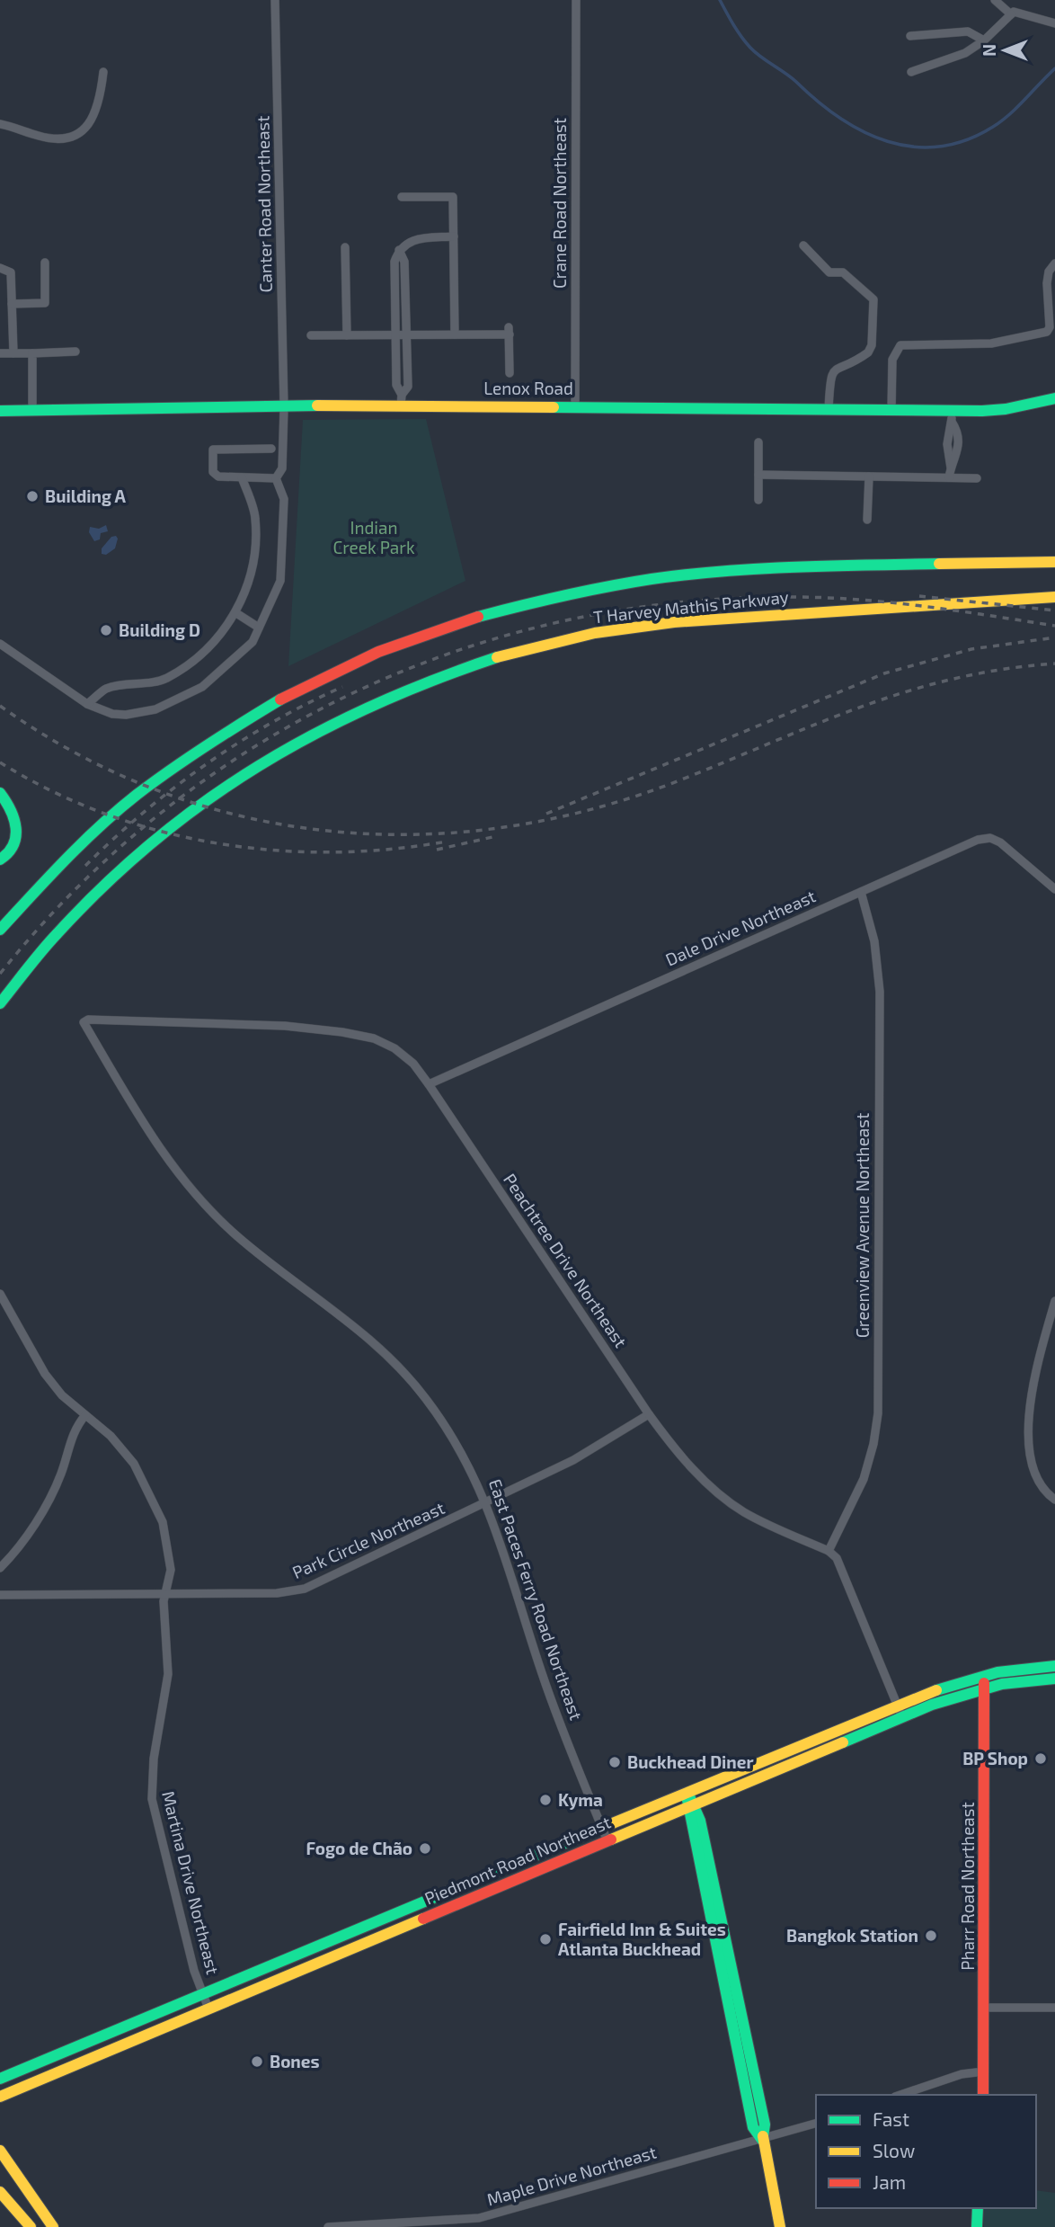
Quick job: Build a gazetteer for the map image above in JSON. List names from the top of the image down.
{
  "streets": {
    "main road": [
      "Lenox Road",
      "T Harvey Mathis Parkway",
      "Piedmont Road Northeast",
      "Pharr Road Northeast"
    ],
    "street": [
      "Crane Road Northeast",
      "Canter Road Northeast",
      "Dale Drive Northeast",
      "Greenview Avenue Northeast",
      "Peachtree Drive Northeast",
      "Park Circle Northeast",
      "East Paces Ferry Road Northeast",
      "Martina Drive Northeast",
      "Maple Drive Northeast"
    ]
  },
  "crossings": [
    ["Crane Road Northeast", "Lenox Road"],
    ["Canter Road Northeast", "Lenox Road"],
    ["Dale Drive Northeast", "Greenview Avenue Northeast"],
    ["Dale Drive Northeast", "Peachtree Drive Northeast"],
    ["Greenview Avenue Northeast", "Peachtree Drive Northeast"],
    ["Peachtree Drive Northeast", "Park Circle Northeast"],
    ["Peachtree Drive Northeast", "East Paces Ferry Road Northeast"],
    ["Park Circle Northeast", "East Paces Ferry Road Northeast"],
    ["Park Circle Northeast", "Martina Drive Northeast"],
    ["East Paces Ferry Road Northeast", "Piedmont Road Northeast"],
    ["Piedmont Road Northeast", "Martina Drive Northeast"],
    ["Piedmont Road Northeast", "Pharr Road Northeast"]
  ],
  "parks": ["Indian Creek Park"],
  "places": [
    "Building A",
    "Building D",
    "BP Shop",
    "Buckhead Diner",
    "Kyma",
    "Fogo de Chão",
    "Bangkok Station",
    "Fairfield Inn & Suites Atlanta Buckhead",
    "Bones"
  ],
  "legend": ["Fast", "Slow", "Jam"],
  "north": "left"
}
